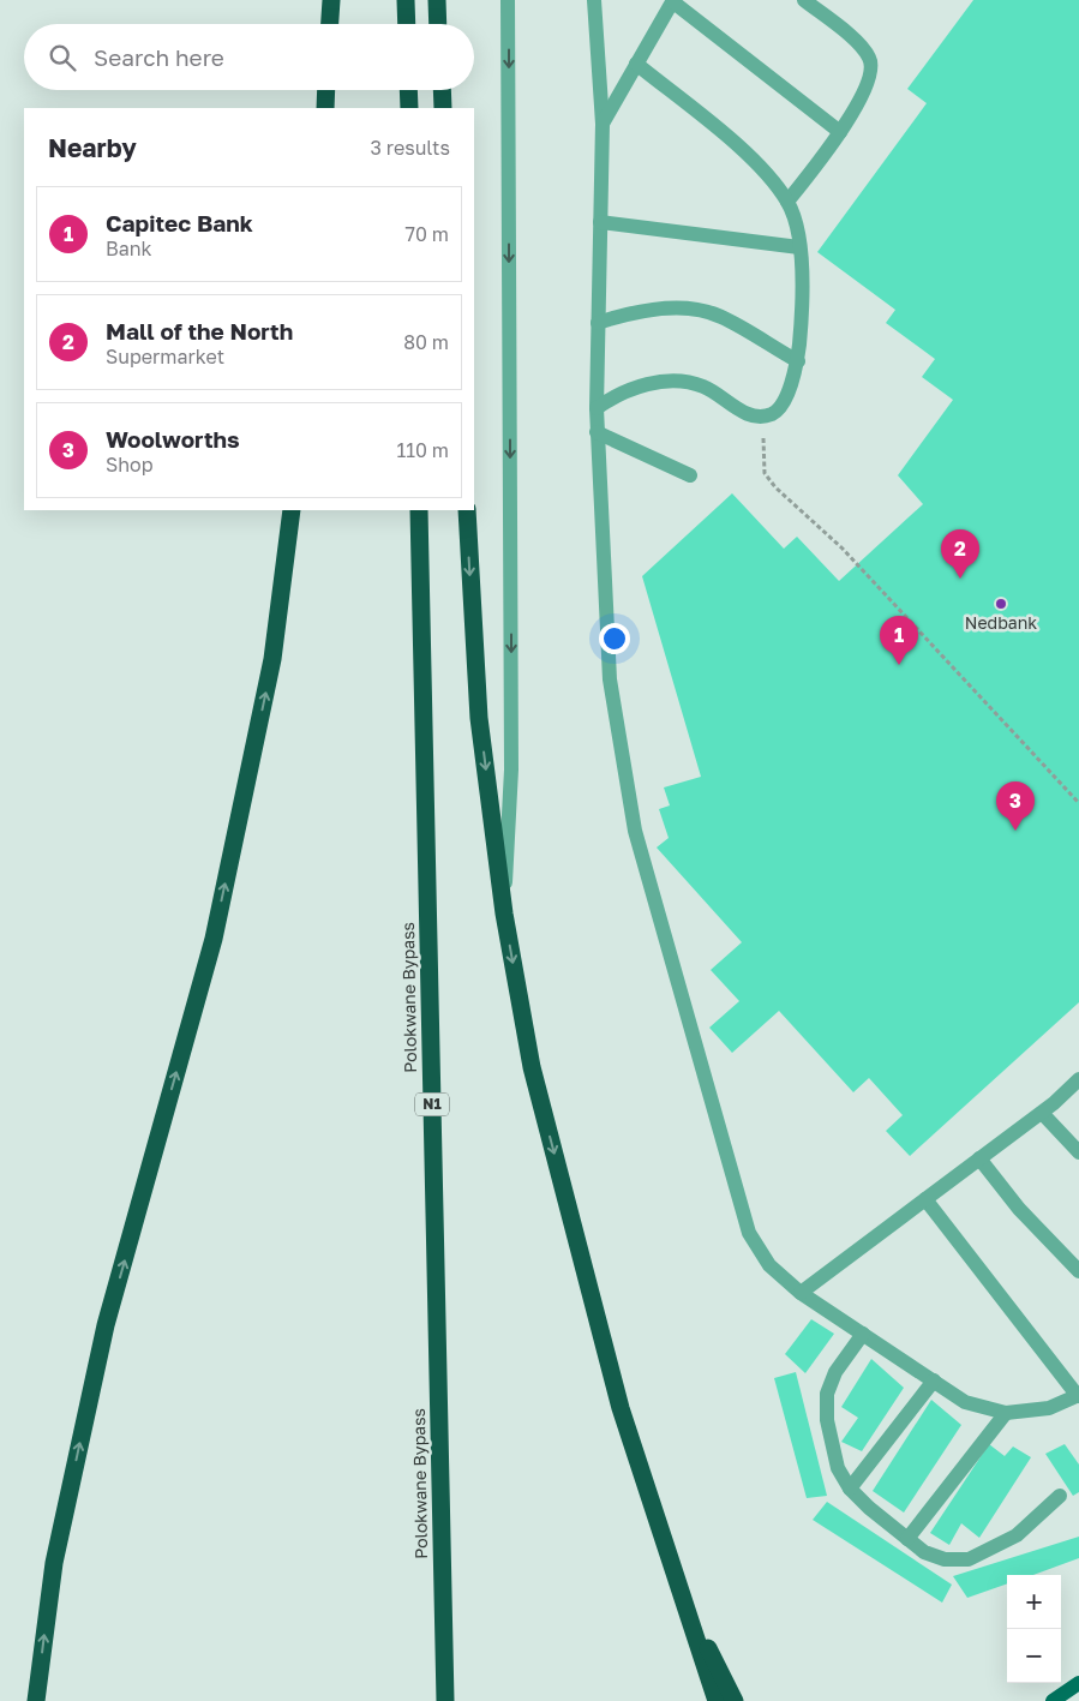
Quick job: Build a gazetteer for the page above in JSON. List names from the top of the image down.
{
  "streets": {
    "highway": ["Polokwane Bypass", "N1"]
  },
  "places": ["Nedbank"],
  "page": {
    "search": "Search here",
    "heading": ["Nearby", "3 results"],
    "list": [
      {
        "mark": "1",
        "name": "Capitec Bank",
        "note": "Bank",
        "value": "70 m"
      },
      {
        "mark": "2",
        "name": "Mall of the North",
        "note": "Supermarket",
        "value": "80 m"
      },
      {
        "mark": "3",
        "name": "Woolworths",
        "note": "Shop",
        "value": "110 m"
      }
    ],
    "pins": ["2", "1", "3"],
    "map_buttons": ["+", "−"]
  }
}
